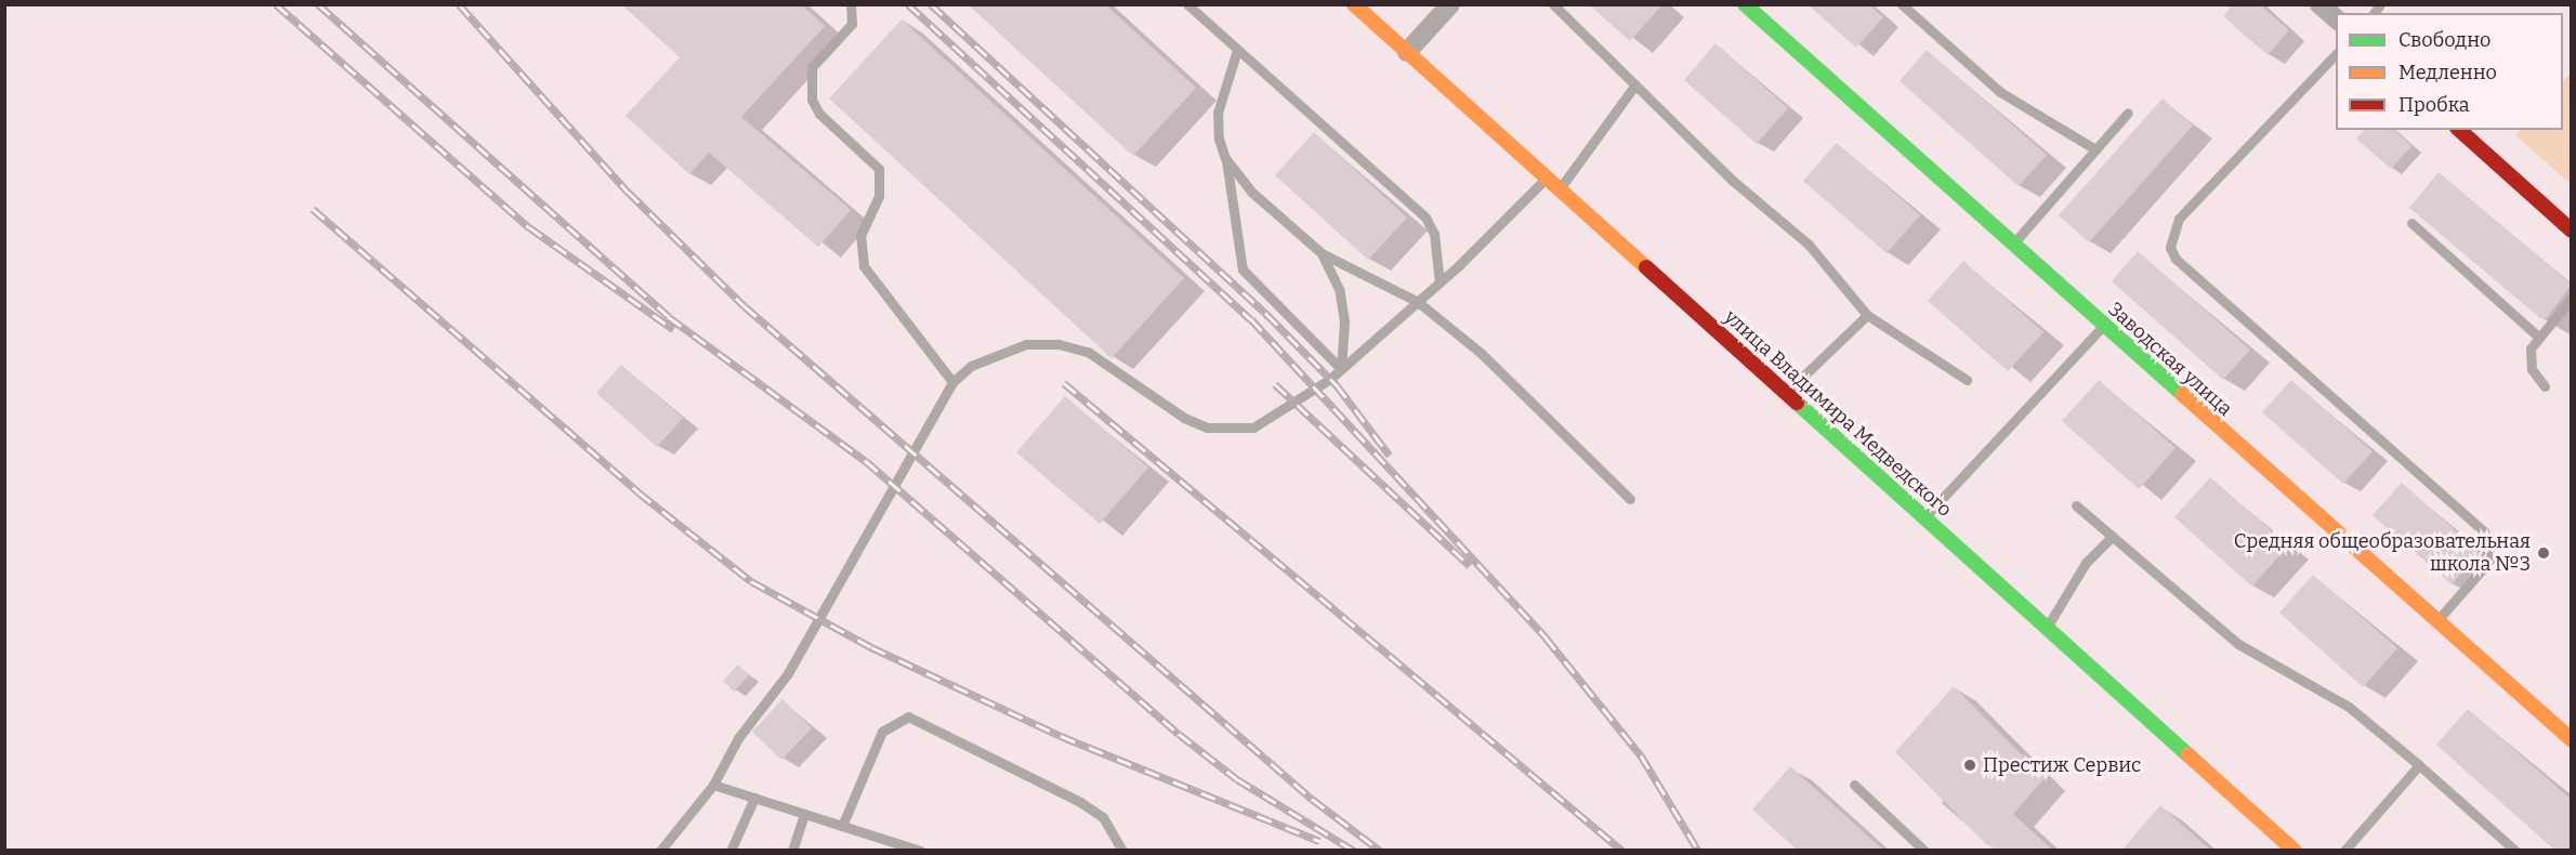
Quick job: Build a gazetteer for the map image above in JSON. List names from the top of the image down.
{
  "streets": {
    "street": ["Заводская улица", "улица Владимира Медведского"]
  },
  "places": ["Cредняя общеобразовательная школа №3", "Престиж Сервис"],
  "legend": ["Свободно", "Медленно", "Пробка"]
}
